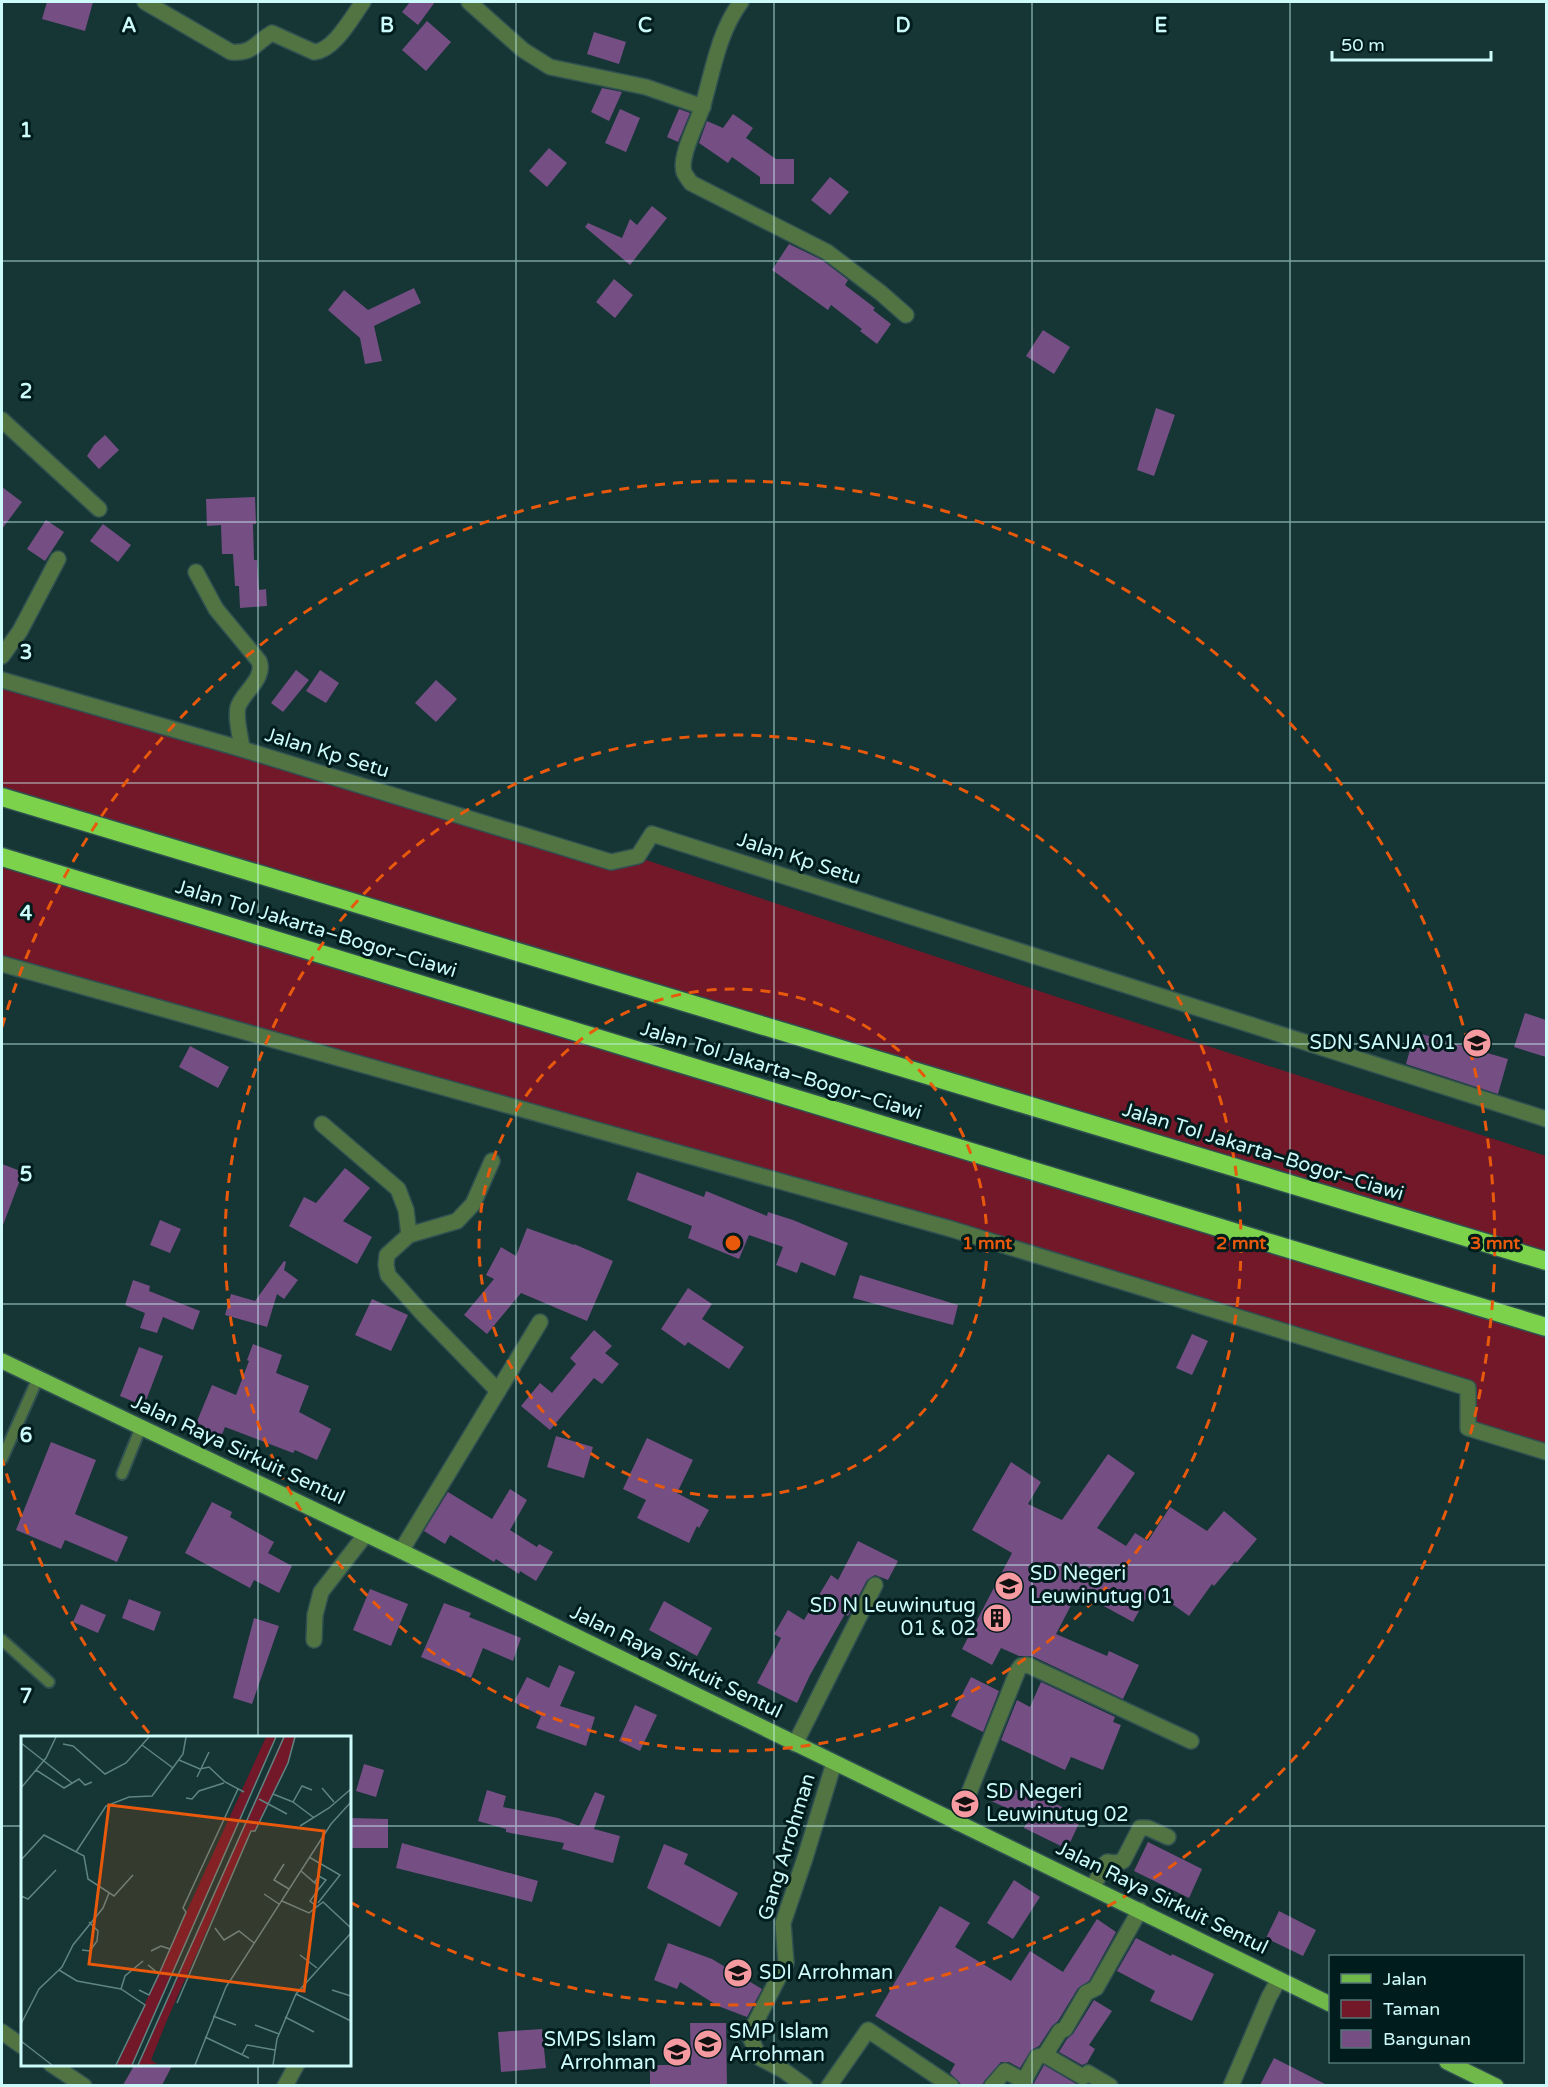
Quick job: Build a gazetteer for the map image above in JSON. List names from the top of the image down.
{
  "streets": {
    "highway": ["Jalan Tol Jakarta–Bogor–Ciawi"],
    "main road": ["Jalan Raya Sirkuit Sentul"],
    "street": ["Jalan Kp Setu", "Gang Arrohman"]
  },
  "crossings": [
    ["Jalan Raya Sirkuit Sentul", "Gang Arrohman"]
  ],
  "places": {
    "school or university": [
      "SDN SANJA 01",
      "SD Negeri Leuwinutug 01",
      "SD Negeri Leuwinutug 02",
      "SDI Arrohman",
      "SMP Islam Arrohman",
      "SMPS Islam Arrohman"
    ],
    "building": ["SD N Leuwinutug 01 & 02"]
  },
  "legend": ["Jalan", "Taman", "Bangunan"],
  "scale_bar": "50 m",
  "grid": {
    "columns": [
      "A",
      "B",
      "C",
      "D",
      "E"
    ],
    "rows": [
      "1",
      "2",
      "3",
      "4",
      "5",
      "6",
      "7"
    ]
  },
  "rings": ["1 mnt", "2 mnt", "3 mnt"]
}
